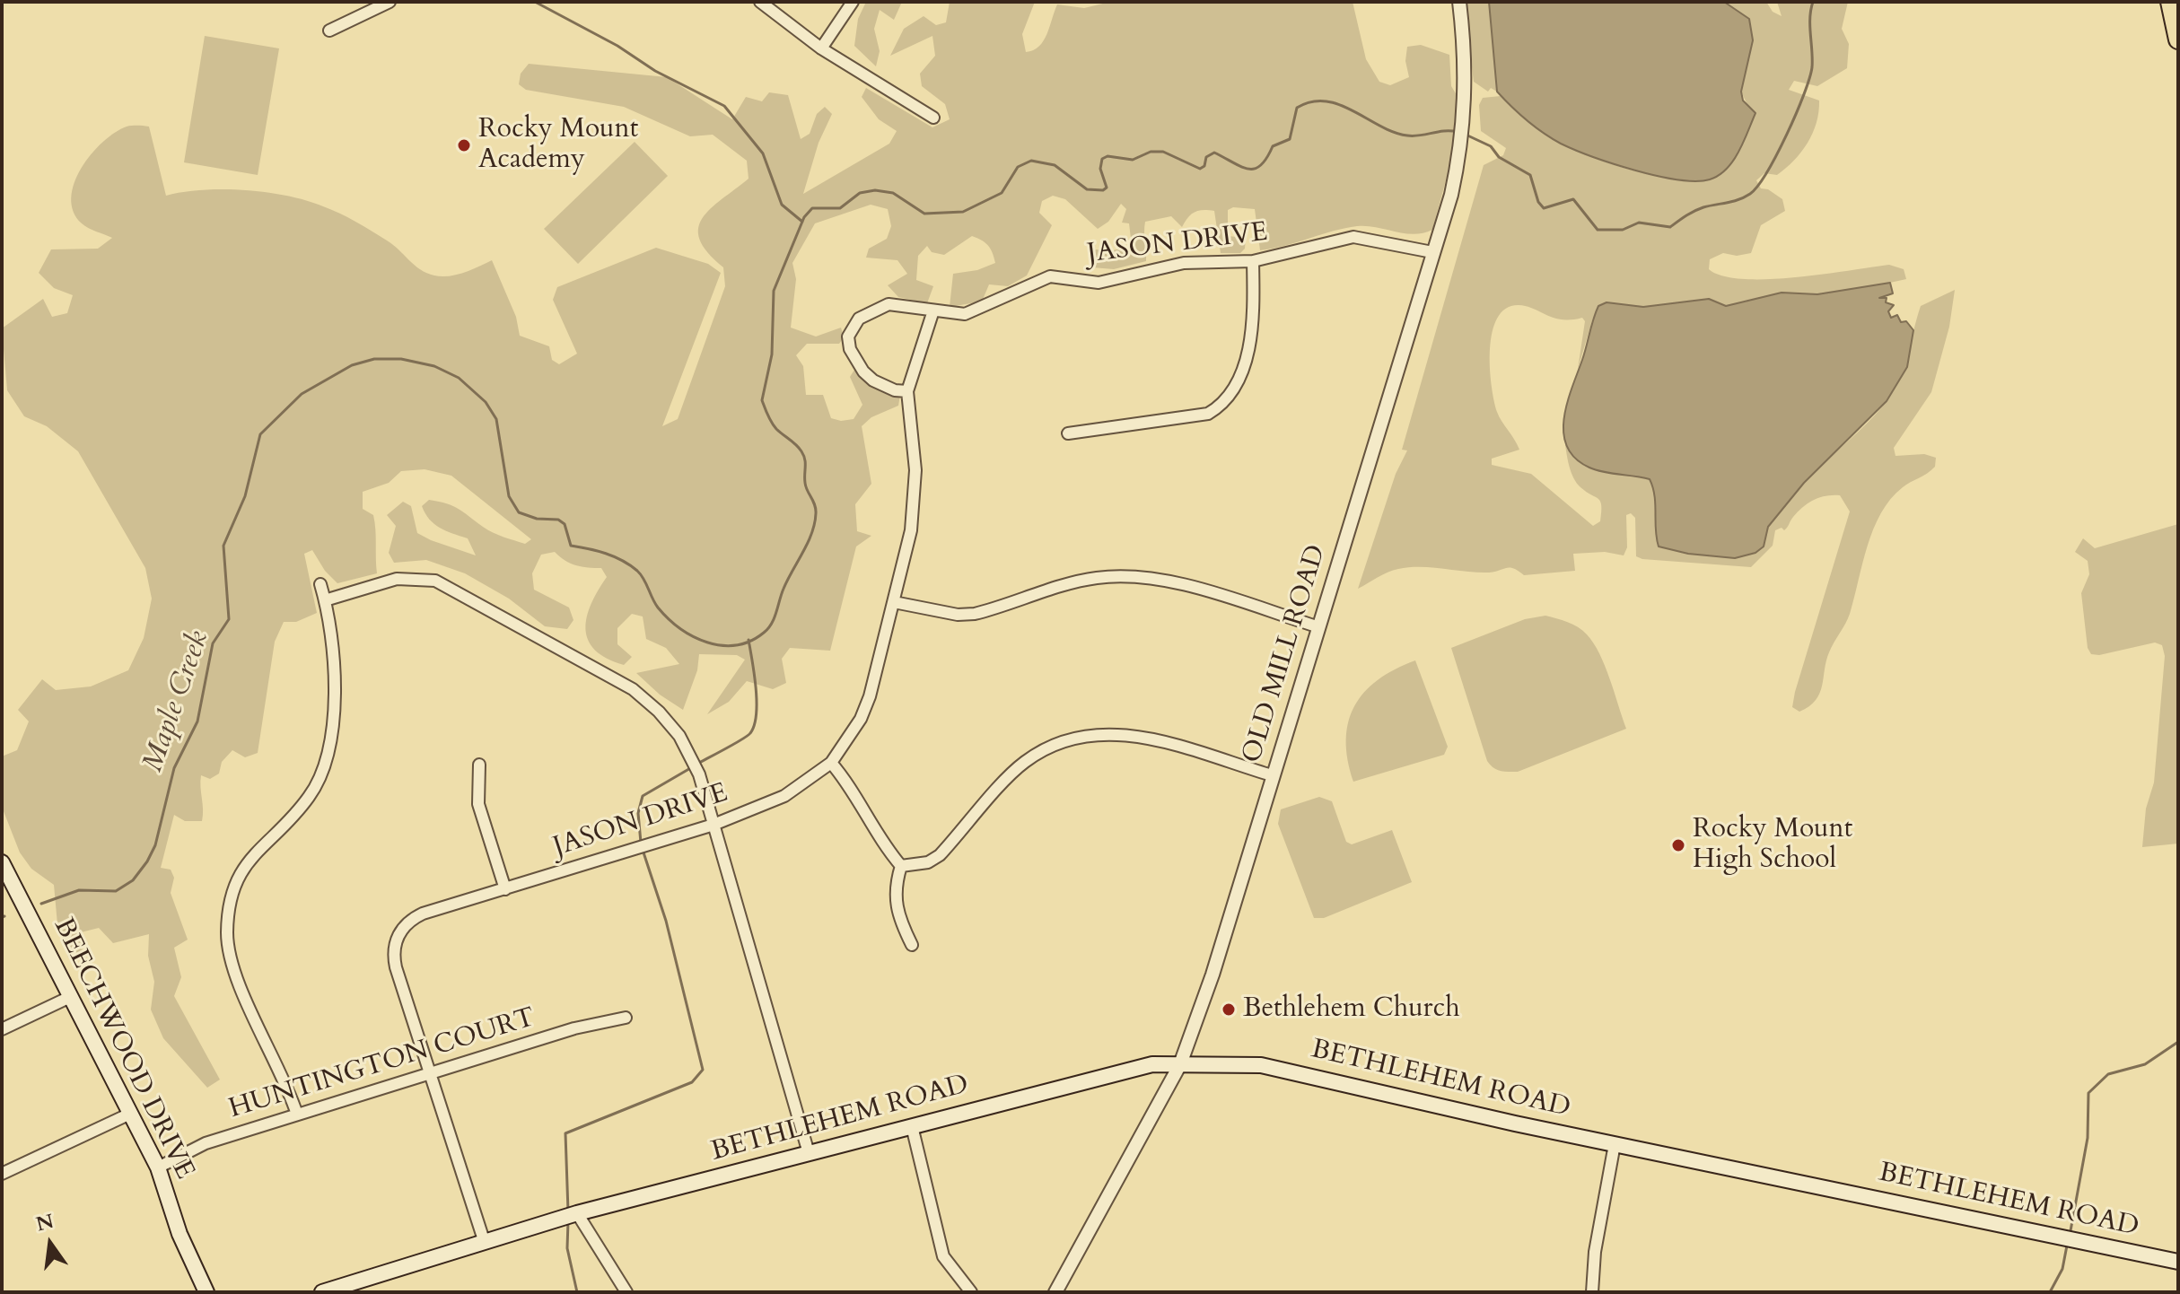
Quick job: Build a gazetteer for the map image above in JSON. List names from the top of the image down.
{
  "streets": {
    "main road": ["BEECHWOOD DRIVE", "BETHLEHEM ROAD"],
    "street": ["JASON DRIVE", "OLD MILL ROAD", "HUNTINGTON COURT"]
  },
  "crossings": [
    ["JASON DRIVE", "OLD MILL ROAD"],
    ["JASON DRIVE", "HUNTINGTON COURT"],
    ["JASON DRIVE", "BETHLEHEM ROAD"],
    ["OLD MILL ROAD", "BETHLEHEM ROAD"],
    ["BEECHWOOD DRIVE", "HUNTINGTON COURT"]
  ],
  "water": ["Maple Creek"],
  "places": ["Rocky Mount Academy", "Rocky Mount High School", "Bethlehem Church"],
  "north": "top"
}
